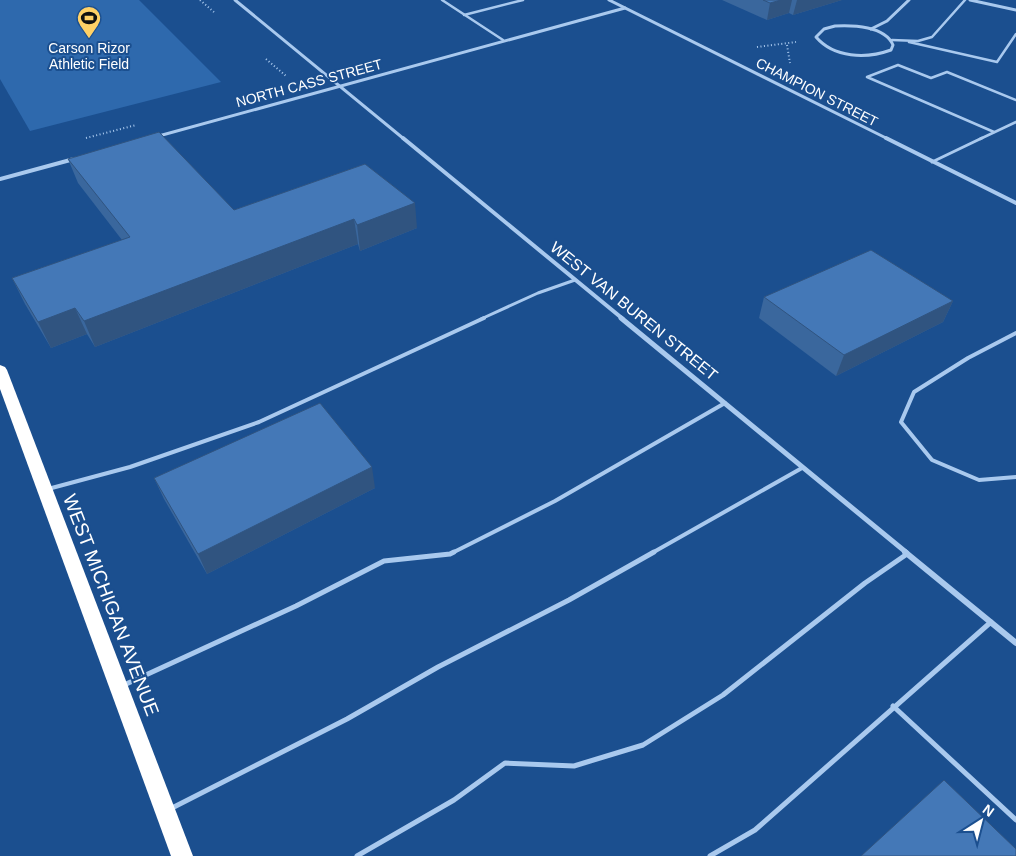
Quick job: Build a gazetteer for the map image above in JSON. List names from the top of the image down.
{
  "streets": {
    "highway": ["WEST MICHIGAN AVENUE"],
    "street": ["NORTH CASS STREET", "CHAMPION STREET", "WEST VAN BUREN STREET"]
  },
  "crossings": [
    ["NORTH CASS STREET", "CHAMPION STREET"],
    ["NORTH CASS STREET", "WEST VAN BUREN STREET"]
  ],
  "places": {
    "sports": ["Carson Rizor Athletic Field"]
  },
  "north": "top right"
}
